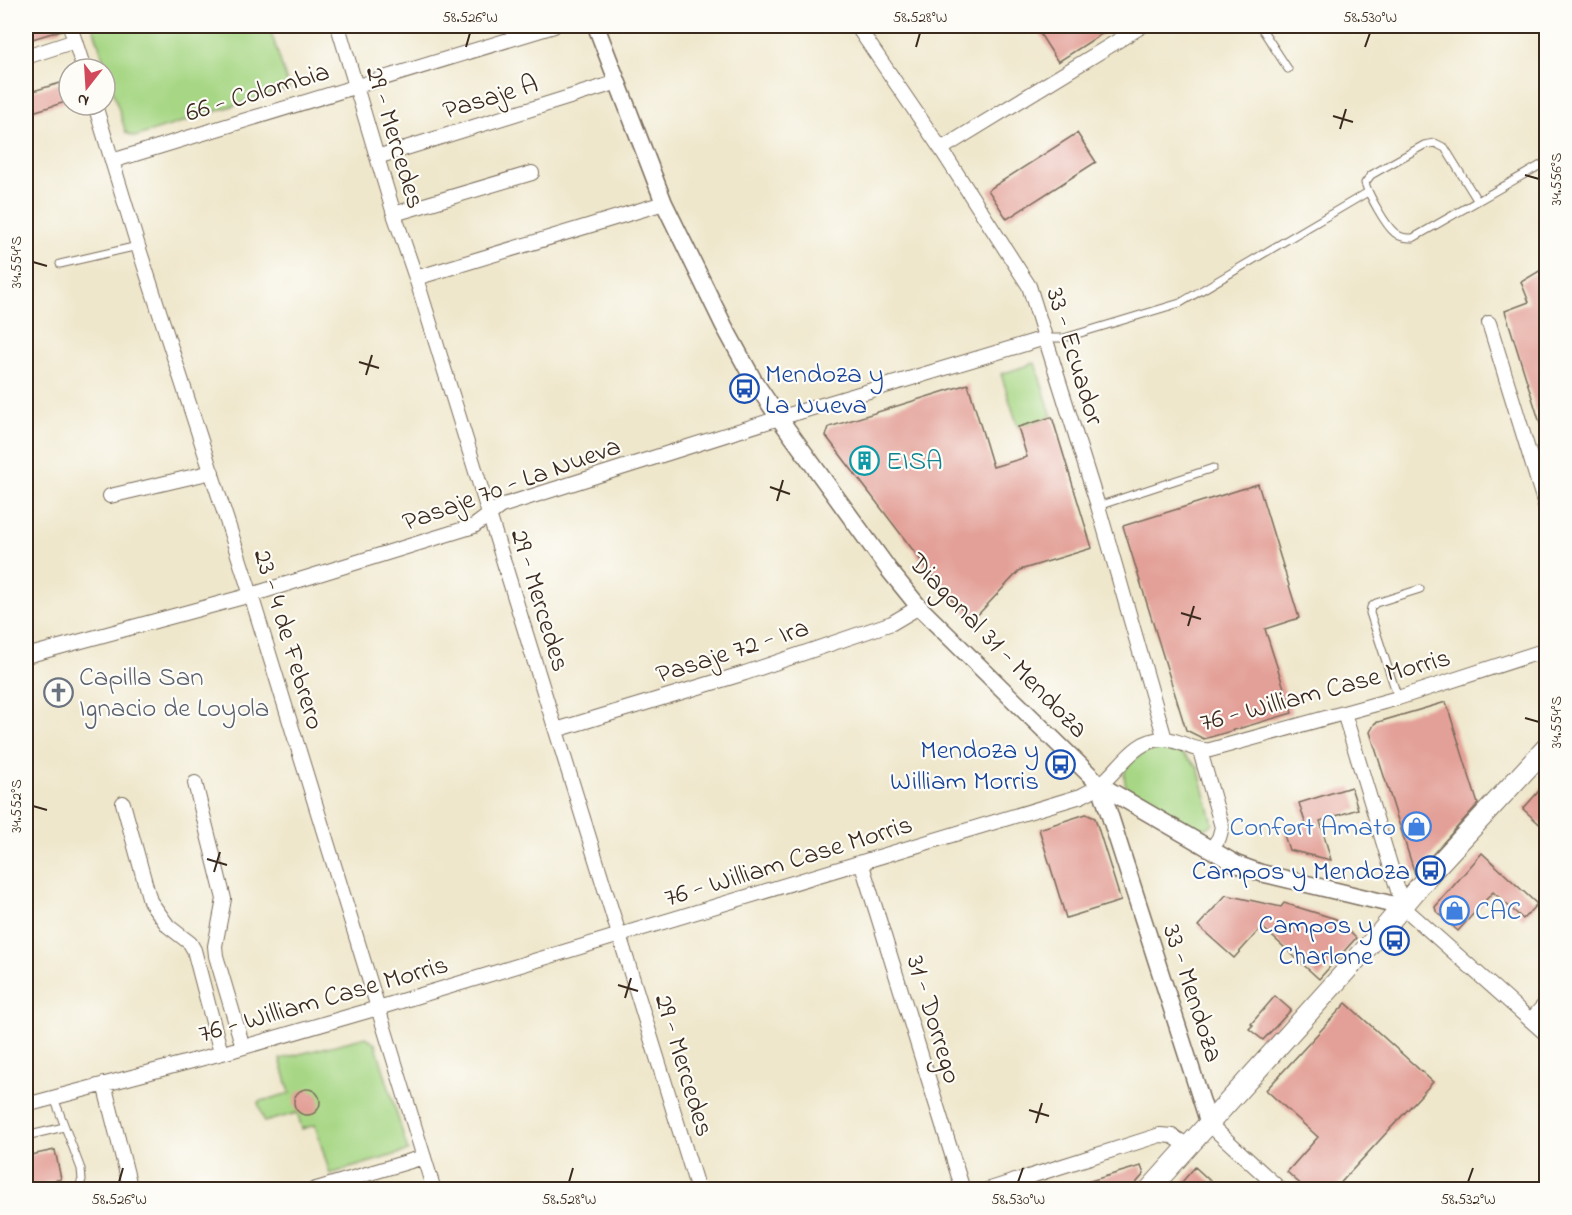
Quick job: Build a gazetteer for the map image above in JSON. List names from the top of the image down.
{
  "streets": {
    "street": [
      "66 - Colombia",
      "Pasaje A",
      "29 - Mercedes",
      "33 - Ecuador",
      "Pasaje 70 - La Nueva",
      "23 - 4 de Febrero",
      "Diagonal 31 - Mendoza",
      "Pasaje 72 - Ira",
      "76 - William Case Morris",
      "33 - Mendoza",
      "31 - Dorrego"
    ]
  },
  "crossings": [
    ["66 - Colombia", "29 - Mercedes"],
    ["66 - Colombia", "23 - 4 de Febrero"],
    ["Pasaje A", "29 - Mercedes"],
    ["Pasaje A", "Diagonal 31 - Mendoza"],
    ["29 - Mercedes", "Pasaje 70 - La Nueva"],
    ["29 - Mercedes", "Pasaje 72 - Ira"],
    ["29 - Mercedes", "76 - William Case Morris"],
    ["33 - Ecuador", "Pasaje 70 - La Nueva"],
    ["33 - Ecuador", "76 - William Case Morris"],
    ["Pasaje 70 - La Nueva", "23 - 4 de Febrero"],
    ["Pasaje 70 - La Nueva", "Diagonal 31 - Mendoza"],
    ["23 - 4 de Febrero", "76 - William Case Morris"],
    ["Diagonal 31 - Mendoza", "Pasaje 72 - Ira"],
    ["Diagonal 31 - Mendoza", "76 - William Case Morris"],
    ["Diagonal 31 - Mendoza", "33 - Mendoza"],
    ["76 - William Case Morris", "33 - Mendoza"],
    ["76 - William Case Morris", "31 - Dorrego"]
  ],
  "places": {
    "bus stop": [
      "Mendoza y La Nueva",
      "Mendoza y William Morris",
      "Campos y Mendoza",
      "Campos y Charlone"
    ],
    "building": ["EISA"],
    "church": ["Capilla San Ignacio de Loyola"],
    "shop": ["Confort Amato", "CAC"]
  },
  "north": "bottom",
  "coordinates": [
    "58.526°W",
    "58.528°W",
    "58.530°W",
    "34.556°S",
    "34.554°S",
    "34.552°S",
    "58.532°W"
  ]
}
